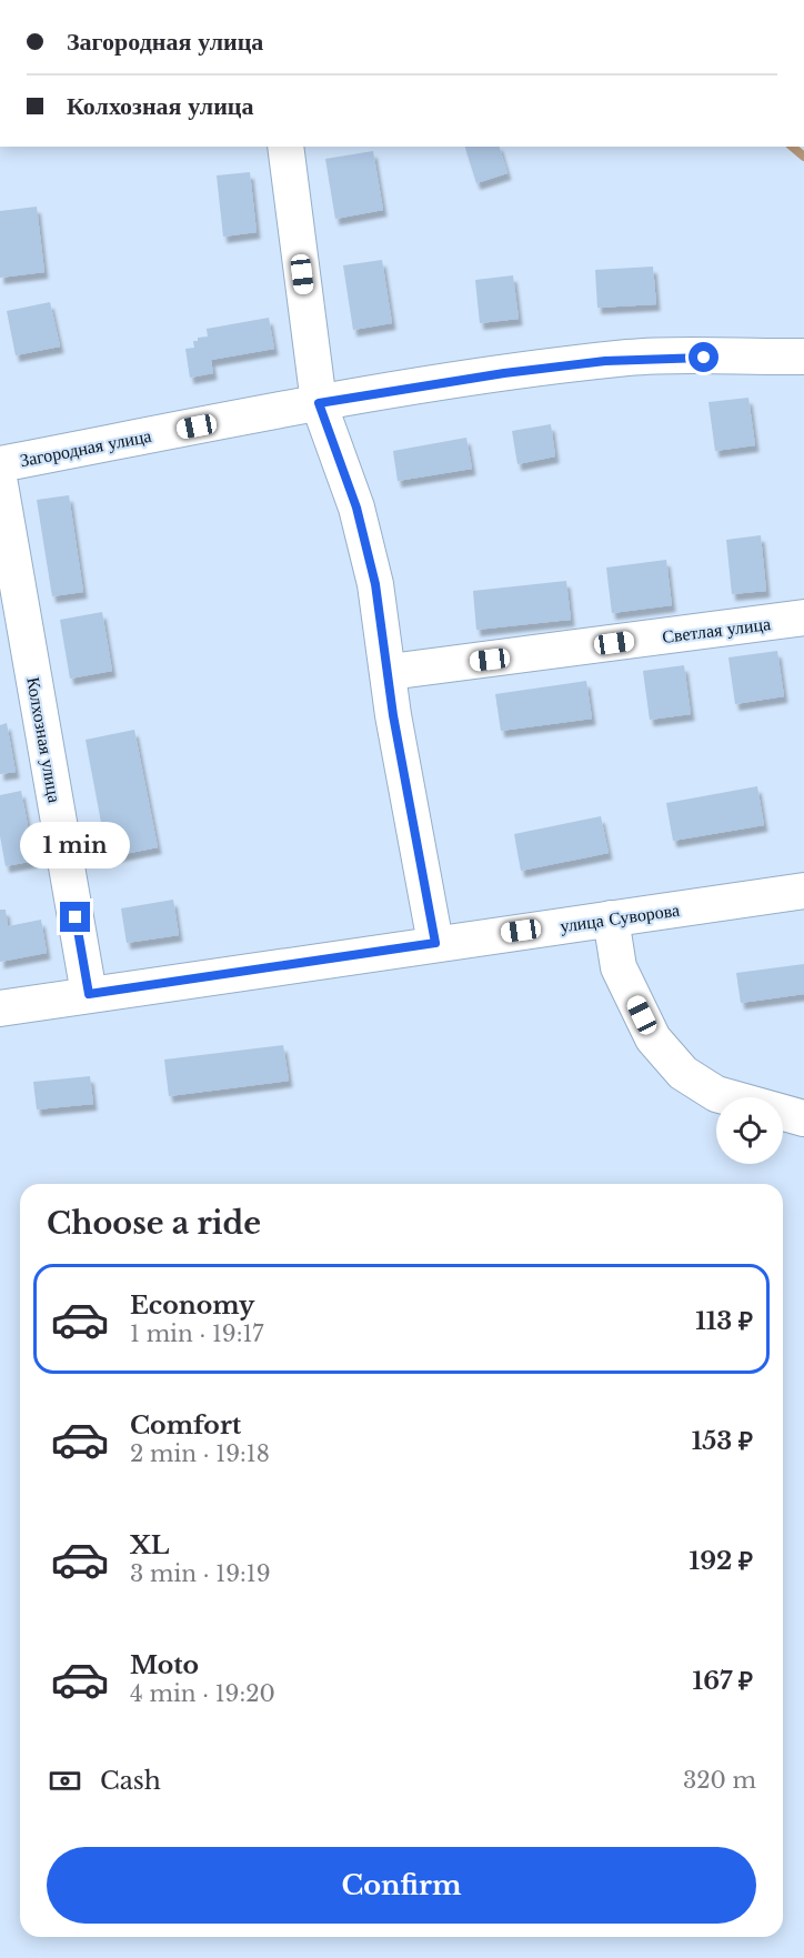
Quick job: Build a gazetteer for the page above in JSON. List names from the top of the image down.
{
  "streets": {
    "street": [
      "Загородная улица",
      "Светлая улица",
      "Колхозная улица",
      "улица Суворова"
    ]
  },
  "crossings": [
    ["Колхозная улица", "улица Суворова"]
  ],
  "page": {
    "banner": ["Загородная улица", "Колхозная улица"],
    "bubble": "1 min",
    "heading": "Choose a ride",
    "list": [
      {
        "name": "Economy",
        "note": "1 min · 19:17",
        "value": "113 ₽"
      },
      {
        "name": "Comfort",
        "note": "2 min · 19:18",
        "value": "153 ₽"
      },
      {
        "name": "XL",
        "note": "3 min · 19:19",
        "value": "192 ₽"
      },
      {
        "name": "Moto",
        "note": "4 min · 19:20",
        "value": "167 ₽"
      }
    ],
    "pay": ["Cash", "320 m"],
    "buttons": "Confirm"
  }
}
